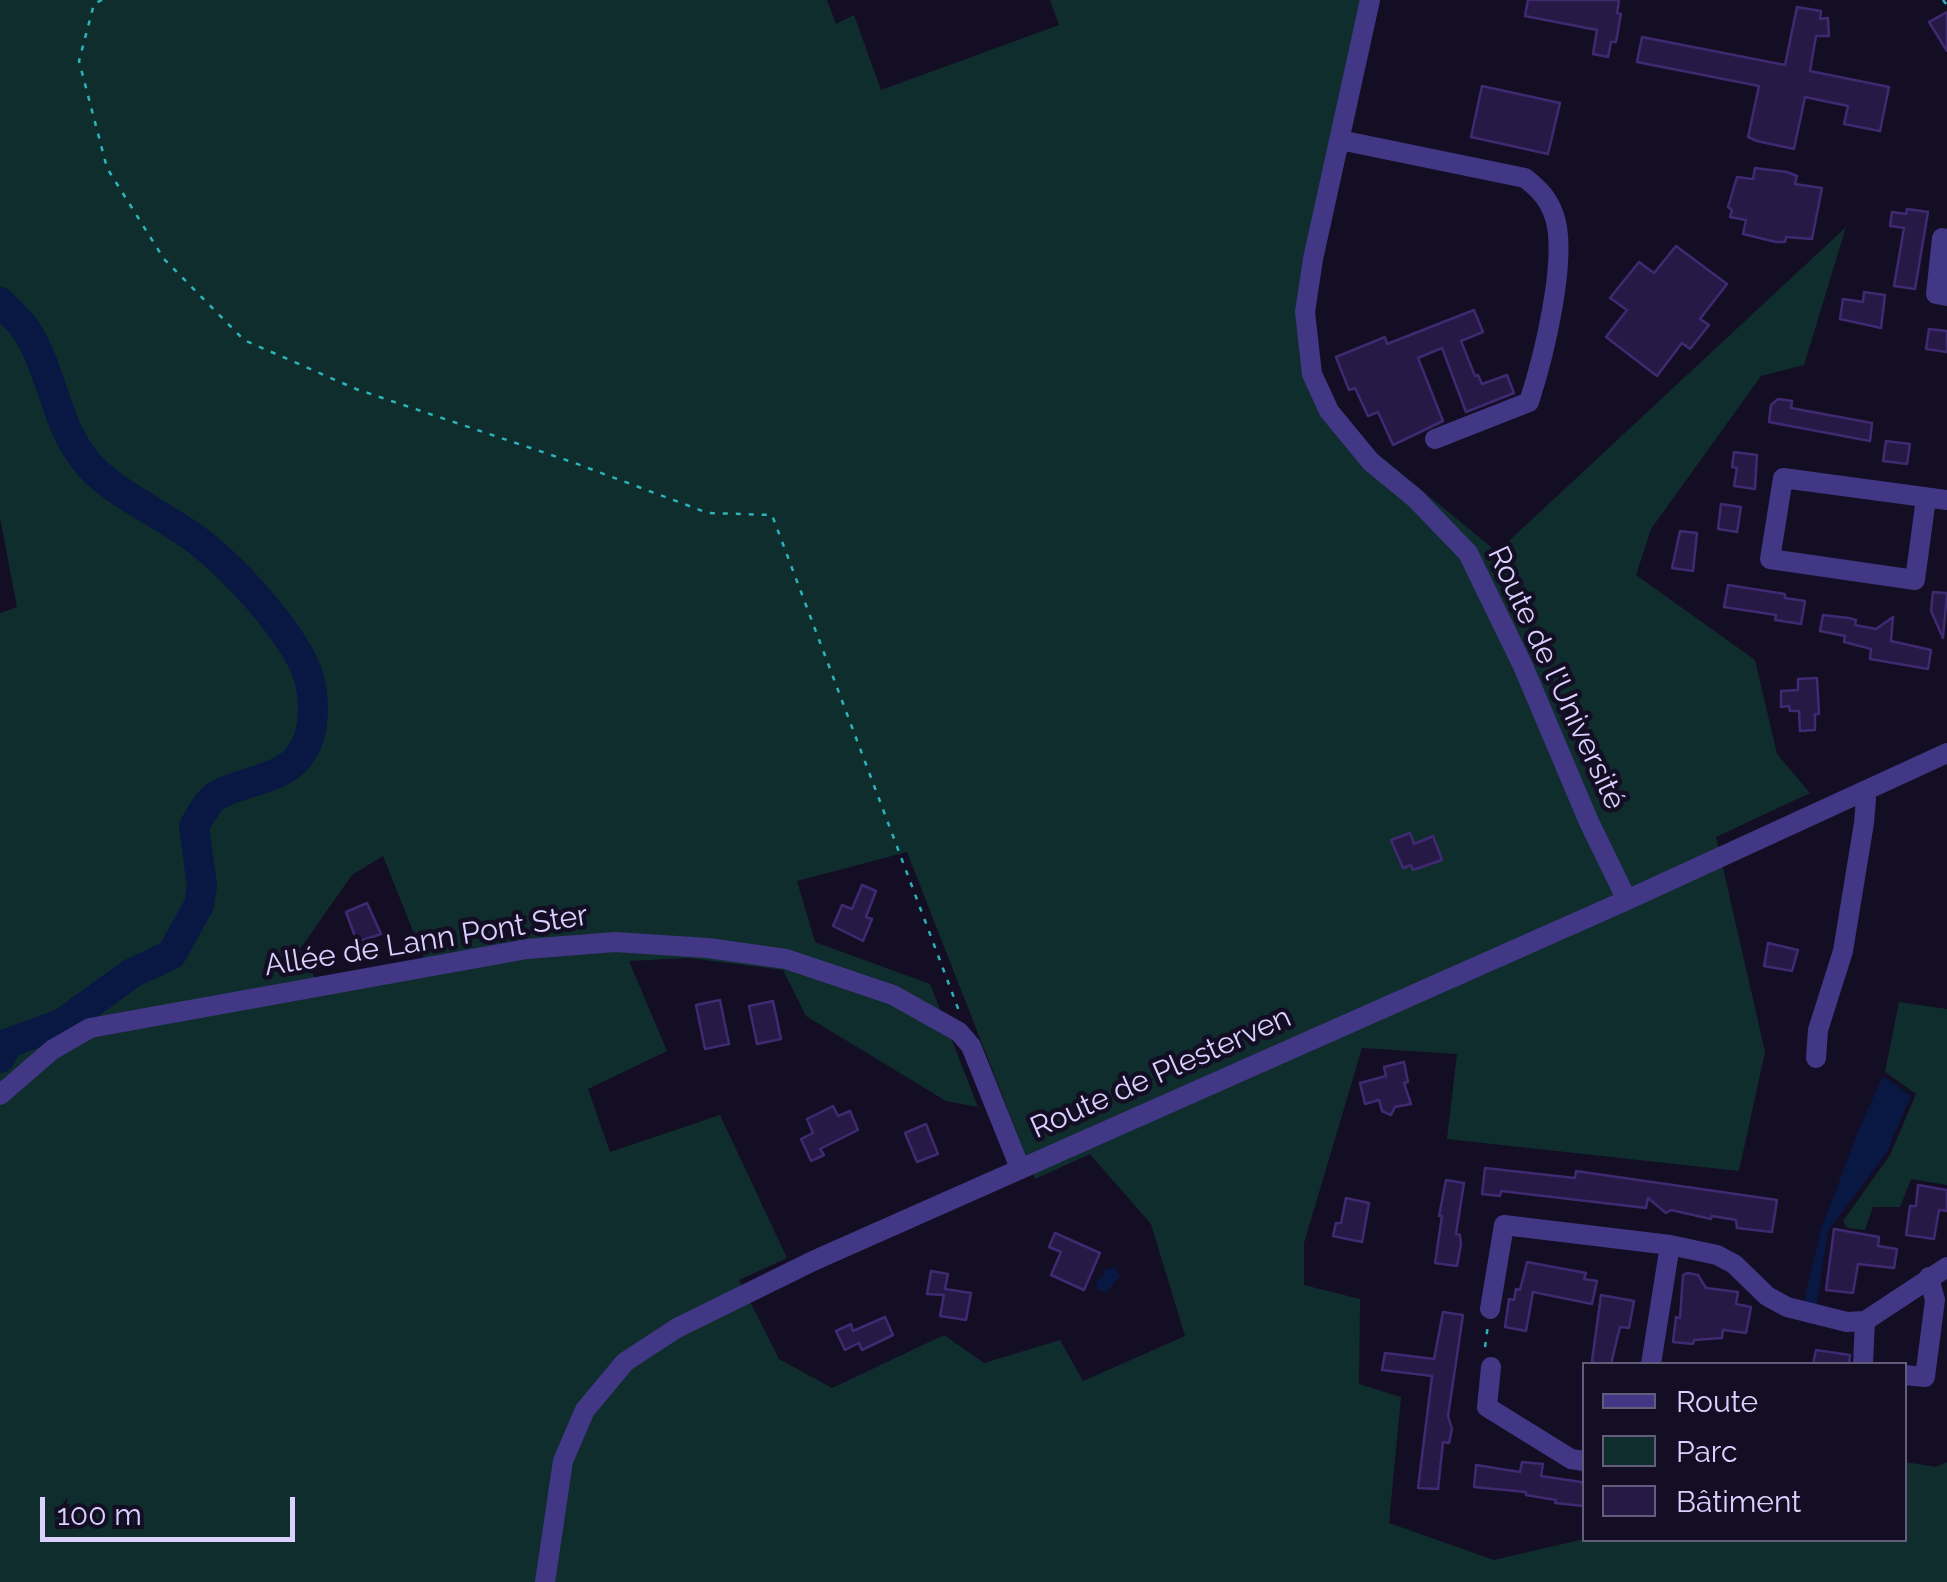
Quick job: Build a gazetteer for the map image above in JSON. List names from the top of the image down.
{
  "streets": {
    "street": ["Route de l'Université", "Allée de Lann Pont Ster", "Route de Plesterven"]
  },
  "crossings": [
    ["Route de l'Université", "Route de Plesterven"]
  ],
  "legend": ["Route", "Parc", "Bâtiment"],
  "scale_bar": "100 m"
}
